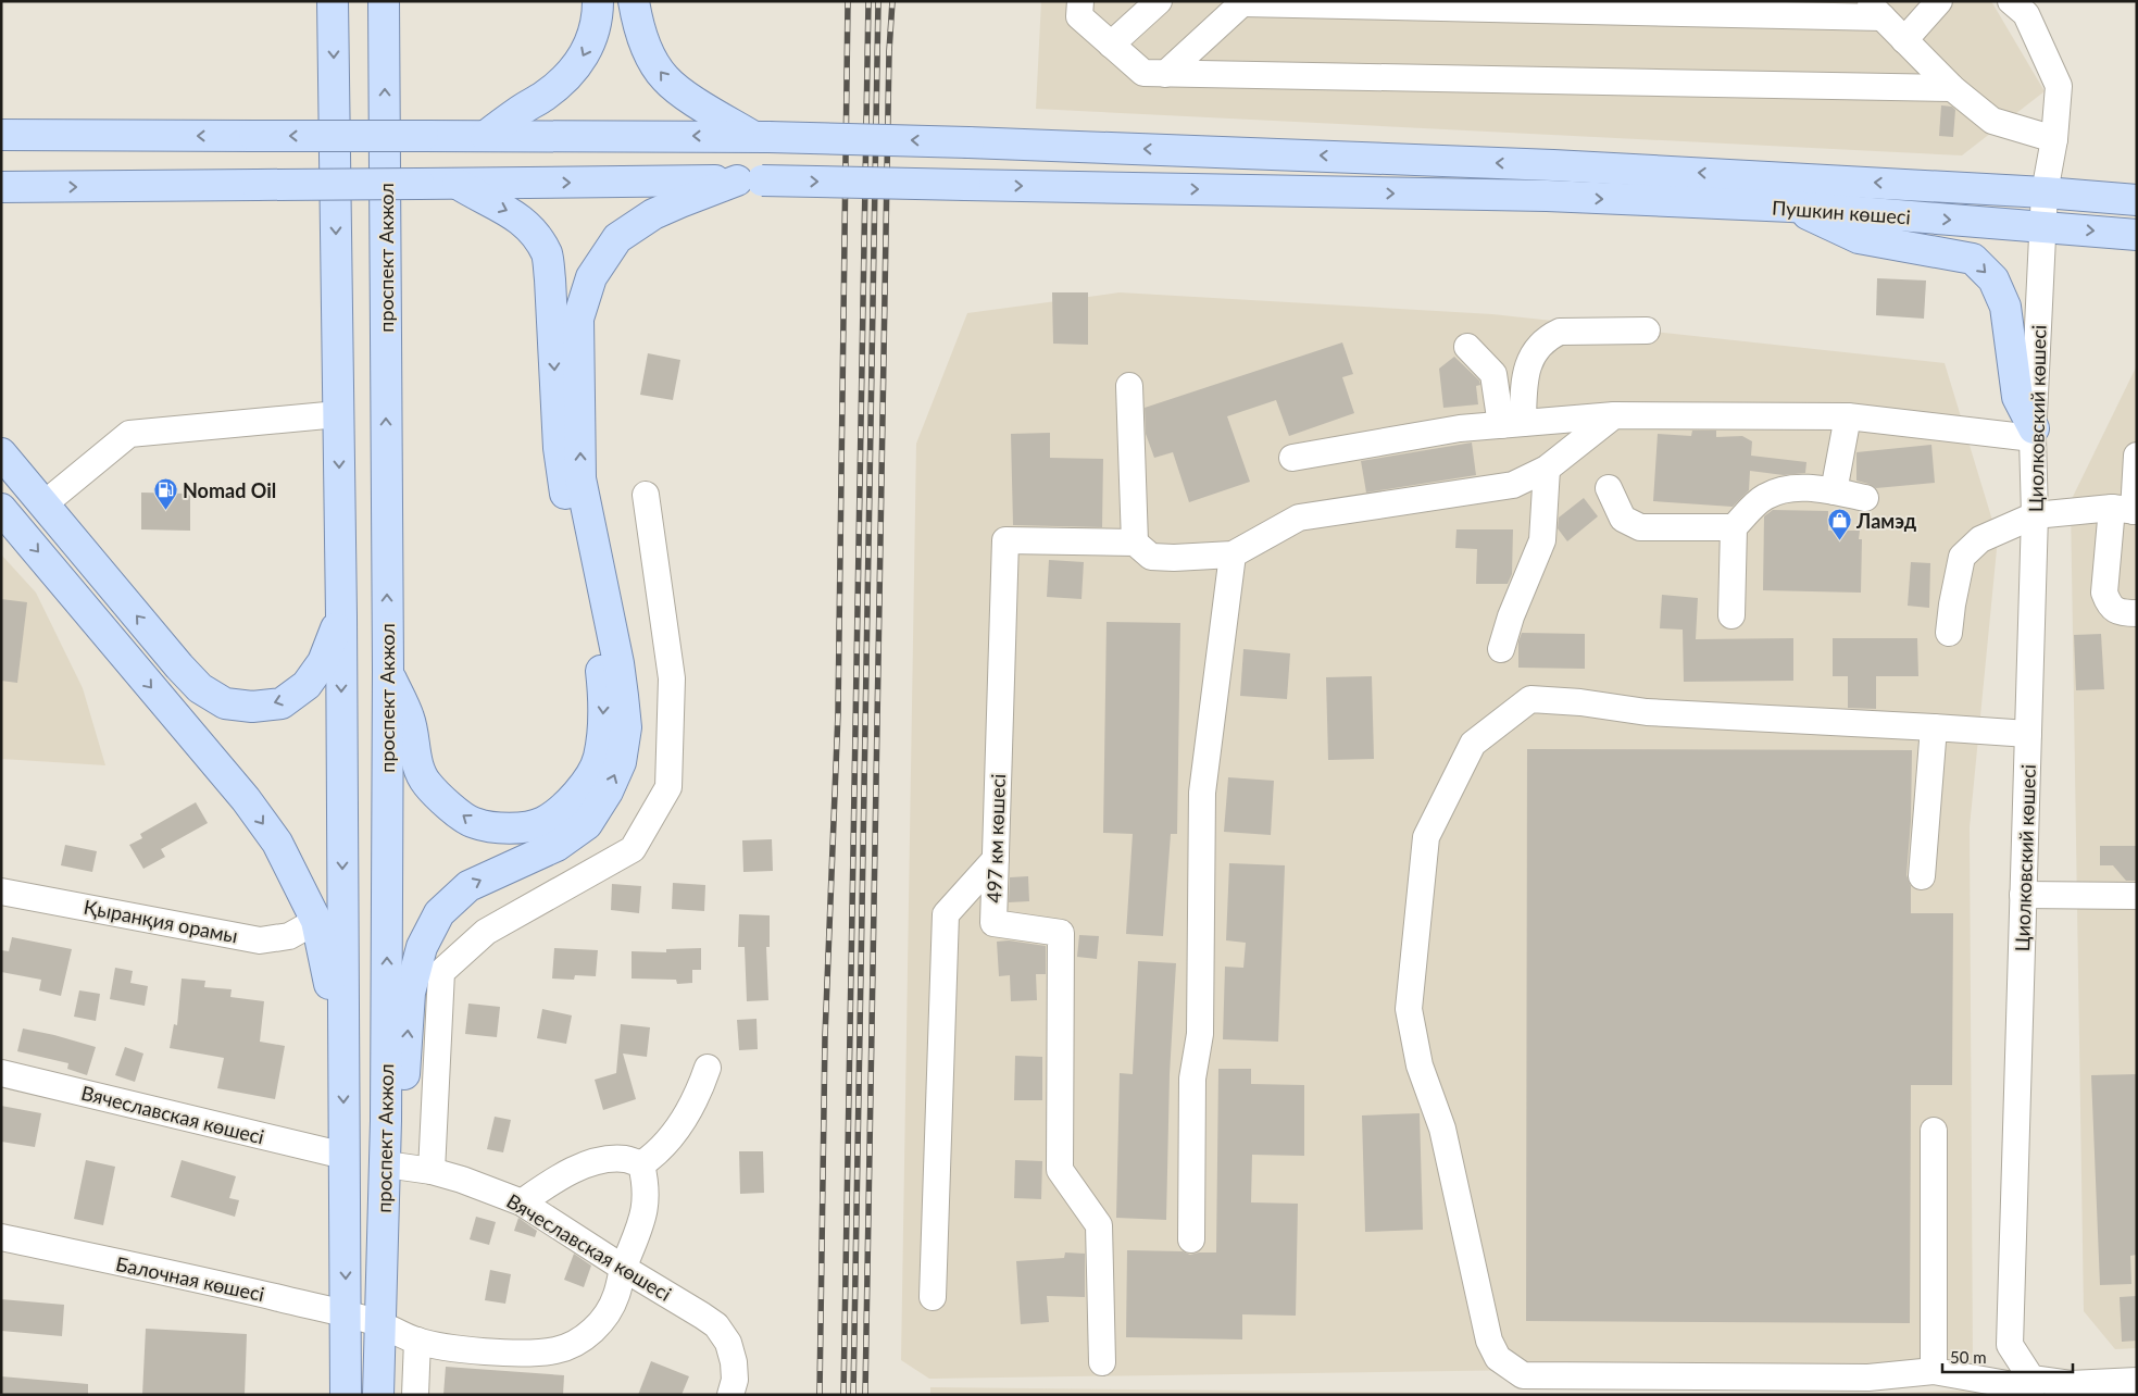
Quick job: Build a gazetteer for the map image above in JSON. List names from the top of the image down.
{
  "streets": {
    "main road": ["Пушкин көшесі", "проспект Акжол"],
    "street": [
      "Циолковский көшесі",
      "497 км көшесі",
      "Қыранқия орамы",
      "Вячеславская көшесі",
      "Балочная көшесі"
    ]
  },
  "crossings": [
    ["Пушкин көшесі", "Циолковский көшесі"],
    ["проспект Акжол", "Вячеславская көшесі"],
    ["проспект Акжол", "Балочная көшесі"],
    ["Вячеславская көшесі", "Балочная көшесі"]
  ],
  "places": {
    "fuel station": ["Nomad Oil"],
    "shop": ["Ламэд"]
  },
  "scale_bar": "50 m"
}
